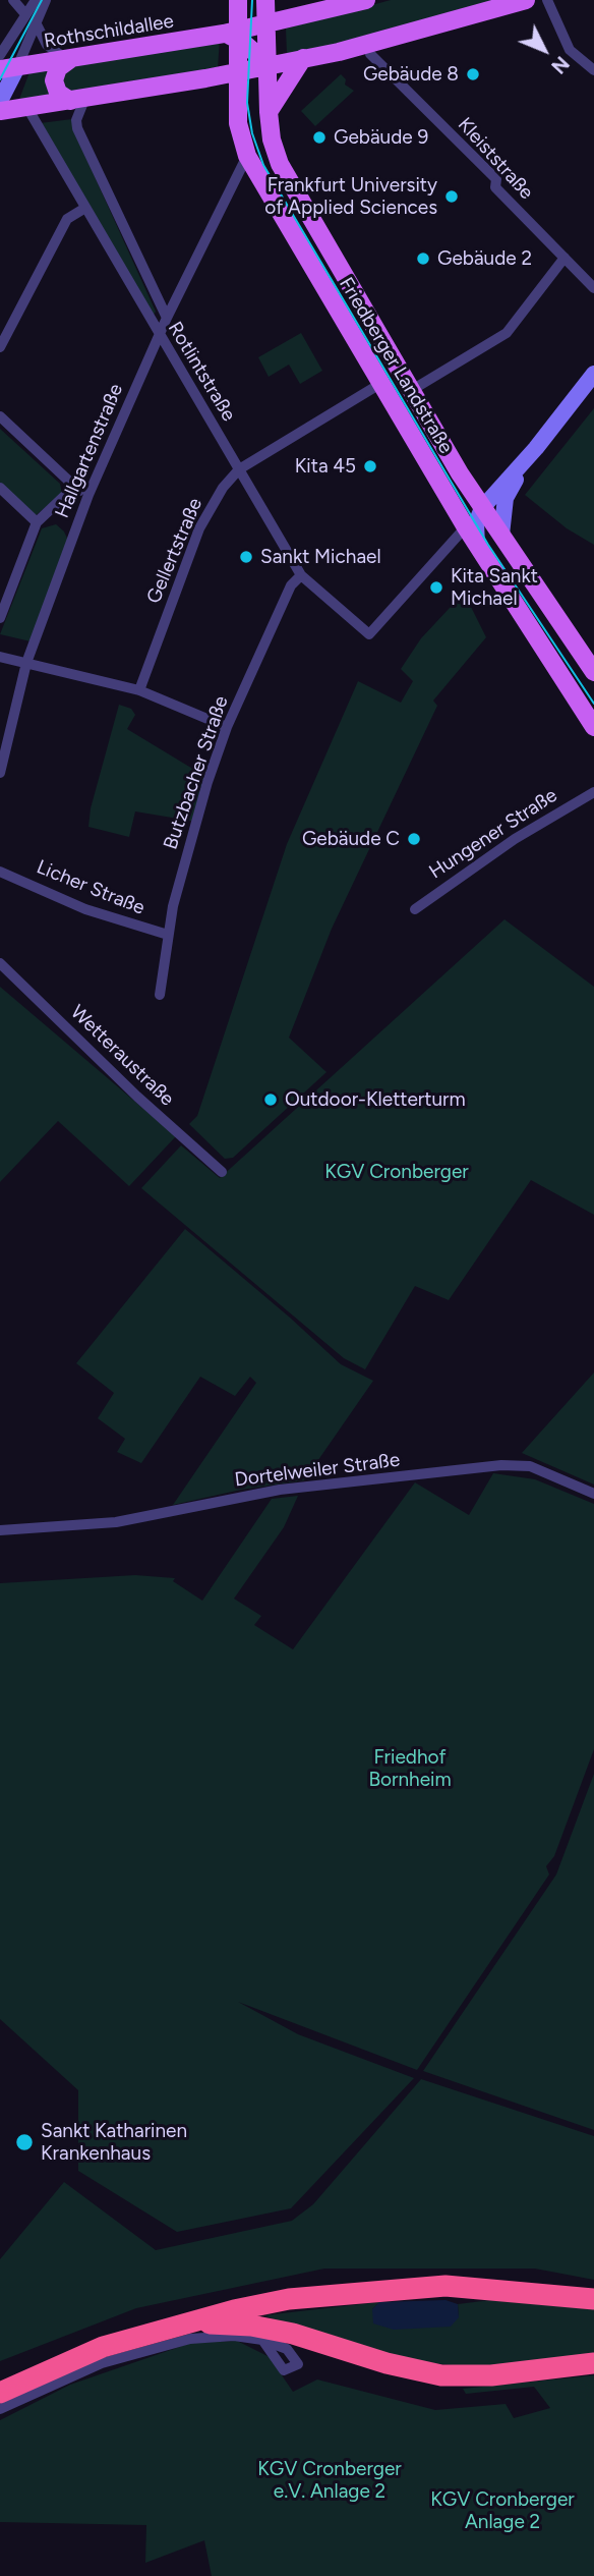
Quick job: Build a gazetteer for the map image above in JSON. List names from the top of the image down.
{
  "streets": {
    "main road": ["Rothschildallee", "Friedberger Landstraße"],
    "street": [
      "Kleiststraße",
      "Rotlintstraße",
      "Hallgartenstraße",
      "Gellertstraße",
      "Butzbacher Straße",
      "Hungener Straße",
      "Licher Straße",
      "Wetteraustraße",
      "Dortelweiler Straße"
    ]
  },
  "crossings": [
    ["Rothschildallee", "Friedberger Landstraße"],
    ["Friedberger Landstraße", "Rotlintstraße"],
    ["Friedberger Landstraße", "Hallgartenstraße"],
    ["Friedberger Landstraße", "Gellertstraße"],
    ["Rotlintstraße", "Hallgartenstraße"],
    ["Rotlintstraße", "Gellertstraße"],
    ["Rotlintstraße", "Butzbacher Straße"],
    ["Butzbacher Straße", "Licher Straße"]
  ],
  "parks": [
    "KGV Cronberger",
    "Friedhof Bornheim",
    "KGV Cronberger e.V. Anlage 2",
    "KGV Cronberger Anlage 2"
  ],
  "places": [
    "Gebäude 8",
    "Gebäude 9",
    "Frankfurt University of Applied Sciences",
    "Gebäude 2",
    "Kita 45",
    "Sankt Michael",
    "Kita Sankt Michael",
    "Gebäude C",
    "Outdoor-Kletterturm",
    "Sankt Katharinen Krankenhaus"
  ],
  "north": "bottom right"
}
